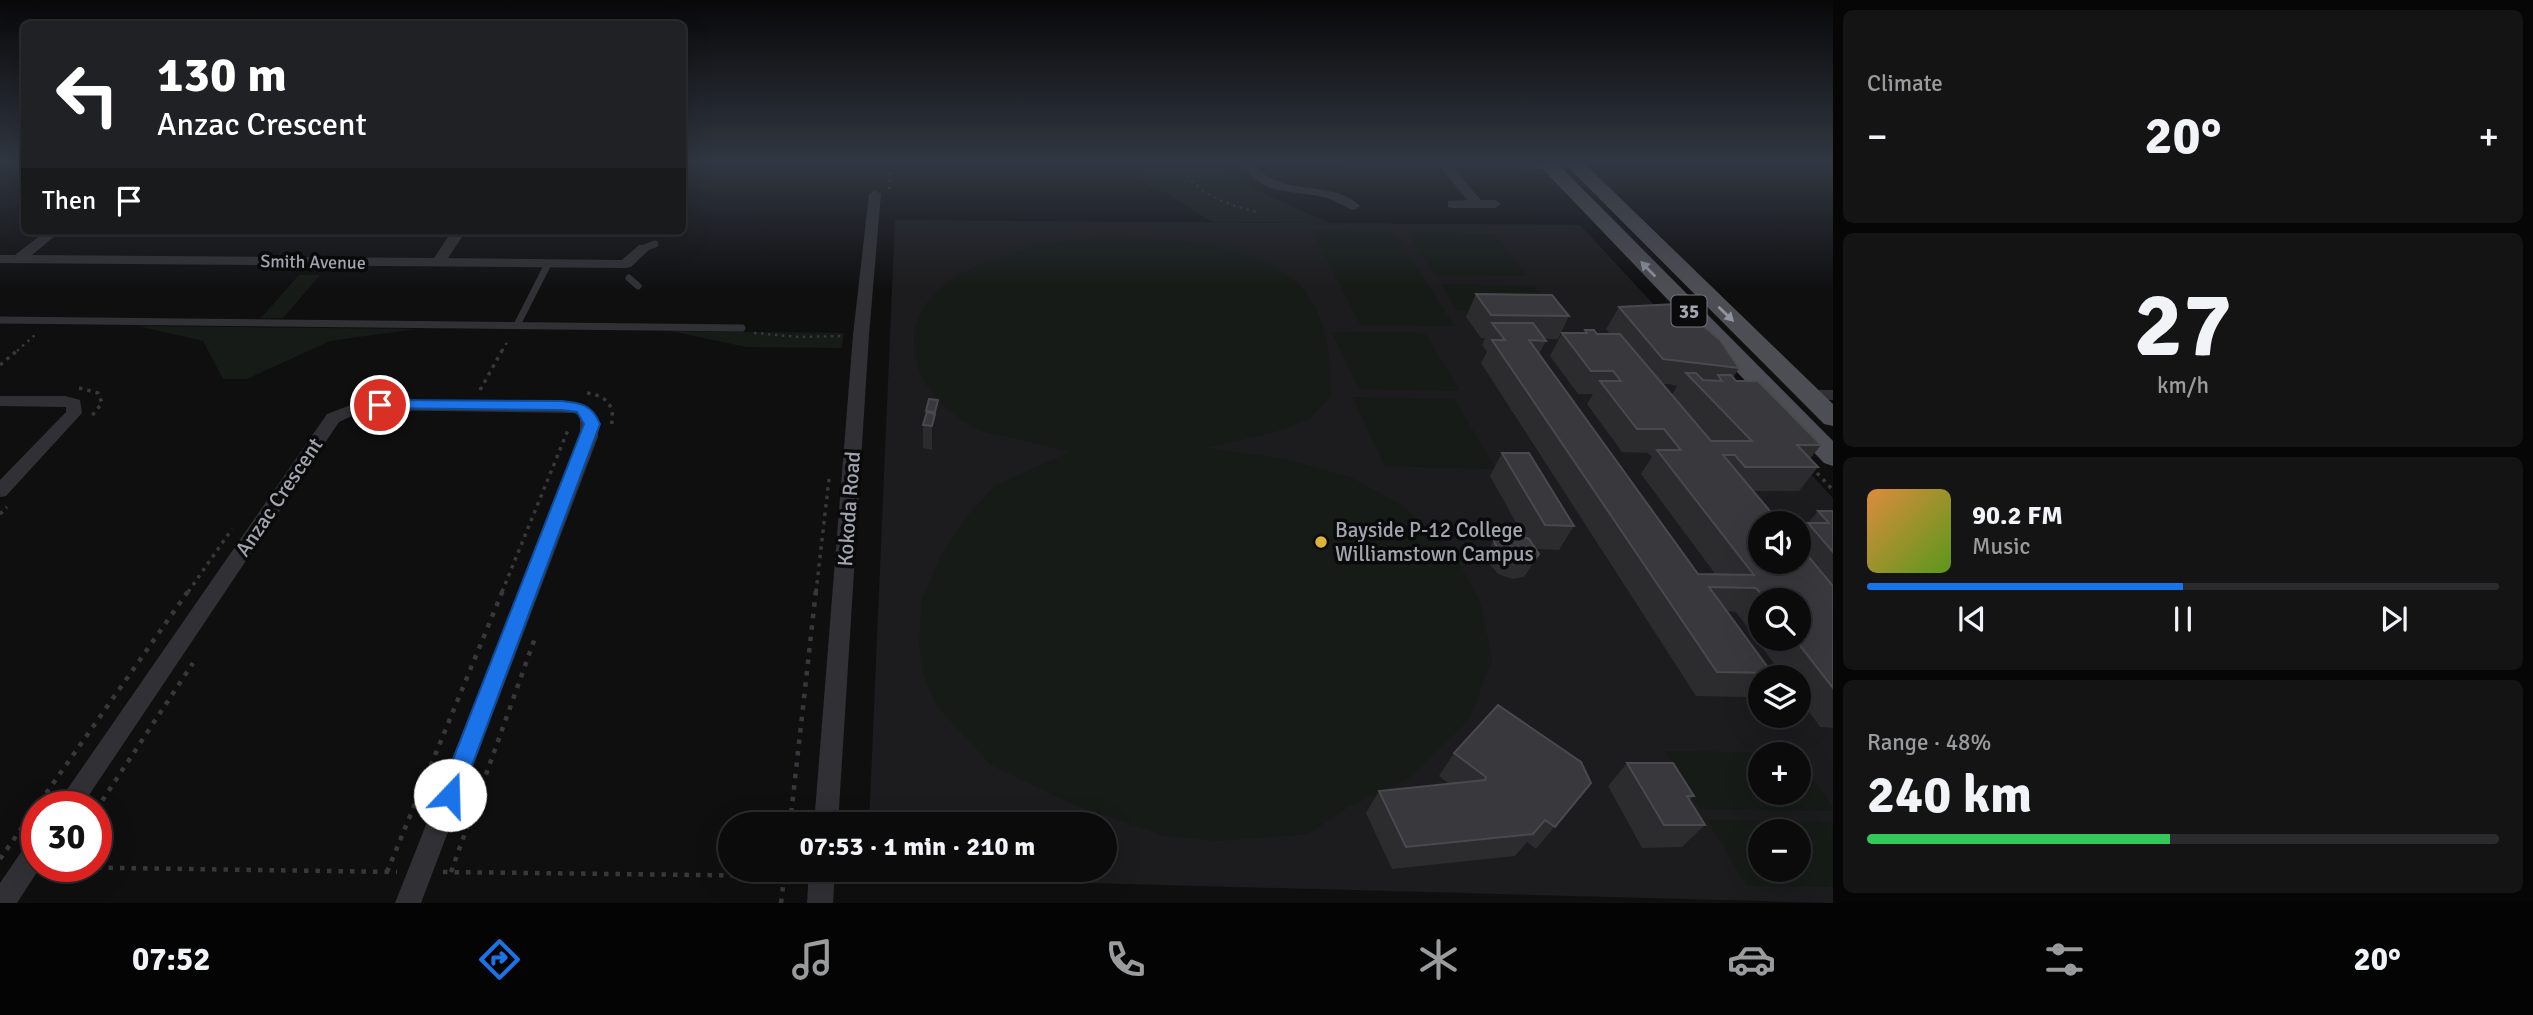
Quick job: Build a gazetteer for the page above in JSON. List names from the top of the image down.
{
  "streets": {
    "main road": ["35"],
    "street": ["Smith Avenue", "Anzac Crescent", "Kokoda Road"]
  },
  "places": ["Bayside P-12 College Williamstown Campus"],
  "page": {
    "tile": [
      "Climate",
      ["27", "km/h"],
      ["Range · 48%", "240 km"]
    ],
    "turn": ["130 m", "Anzac Crescent"],
    "heat": ["−", "20°", "+"],
    "then": "Then",
    "song": ["90.2 FM", "Music"],
    "map_buttons": ["+", "−"],
    "limit": "30",
    "trip": "07:53 · 1 min · 210 m",
    "tabs": ["07:52", "20°"]
  }
}
